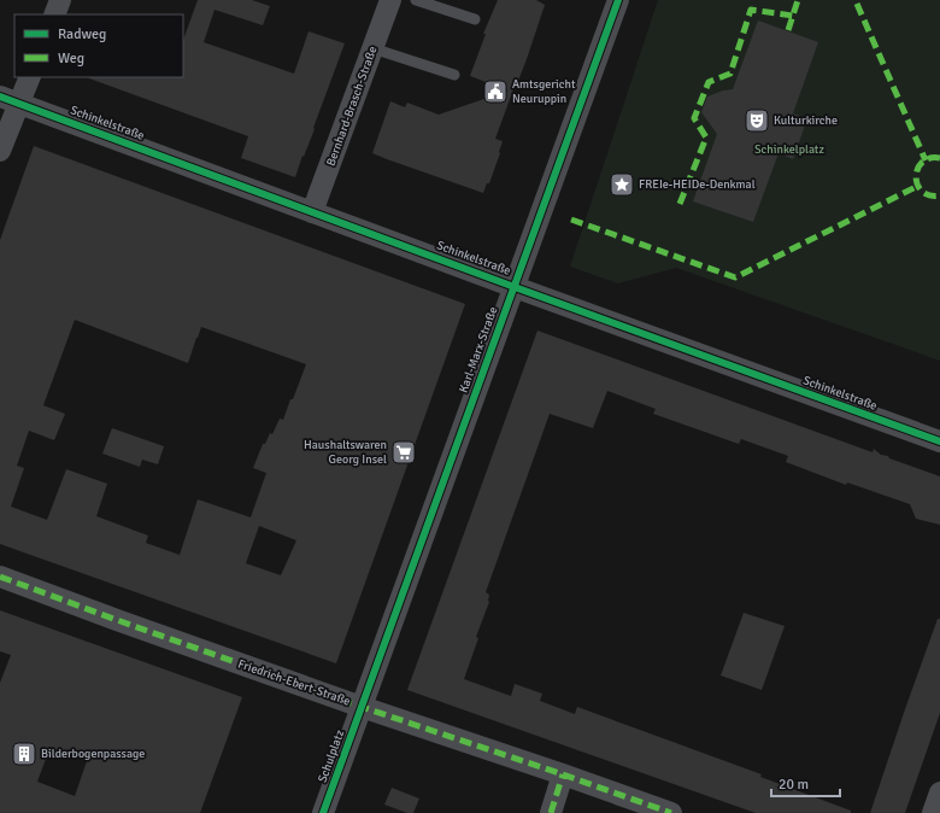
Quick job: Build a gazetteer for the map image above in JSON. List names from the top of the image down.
{
  "streets": {
    "street": [
      "Bernhard-Brasch-Straße",
      "Schinkelstraße",
      "Karl-Marx-Straße",
      "Friedrich-Ebert-Straße",
      "Schulplatz"
    ]
  },
  "crossings": [
    ["Bernhard-Brasch-Straße", "Schinkelstraße"],
    ["Schinkelstraße", "Karl-Marx-Straße"],
    ["Karl-Marx-Straße", "Friedrich-Ebert-Straße"],
    ["Karl-Marx-Straße", "Schulplatz"],
    ["Friedrich-Ebert-Straße", "Schulplatz"]
  ],
  "parks": ["Schinkelplatz"],
  "places": {
    "public building": ["Amtsgericht Neuruppin"],
    "theatre": ["Kulturkirche"],
    "place": ["FREIe-HEIDe-Denkmal"],
    "supermarket": ["Haushaltswaren Georg Insel"],
    "building": ["Bilderbogenpassage"]
  },
  "legend": ["Radweg", "Weg"],
  "scale_bar": "20 m"
}
